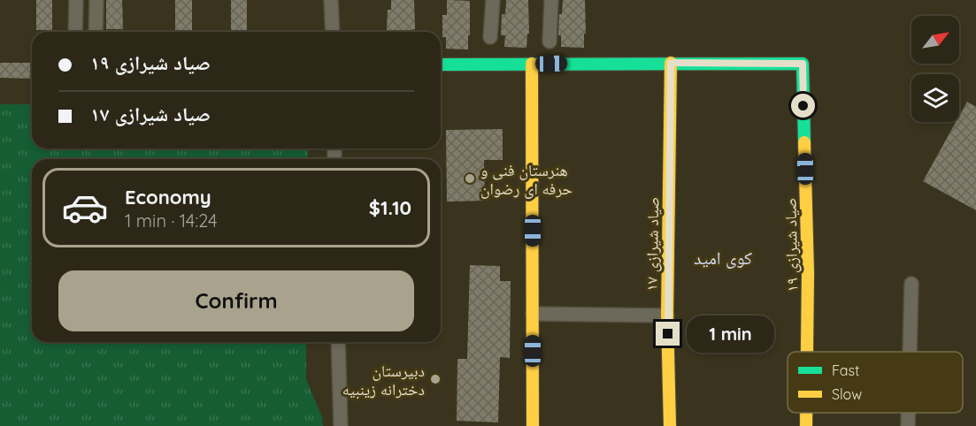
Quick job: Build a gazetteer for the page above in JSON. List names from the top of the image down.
{
  "streets": {
    "street": ["صیاد شیرازی ۱۷", "صیاد شیرازی ۱۹"]
  },
  "crossings": [
    ["صیاد شیرازی ۱۷", "صیاد شیرازی ۱۹"]
  ],
  "districts": ["کوی امید"],
  "places": ["هنرستان فنی و حرفه ای رضوان", "دبیرستان دخترانه زینبیه"],
  "legend": ["Fast", "Slow"],
  "north": "top right",
  "page": {
    "banner": ["صیاد شیرازی ۱۹", "صیاد شیرازی ۱۷"],
    "list": [
      {
        "name": "Economy",
        "note": "1 min · 14:24",
        "value": "$1.10"
      }
    ],
    "buttons": "Confirm",
    "bubble": "1 min"
  }
}
